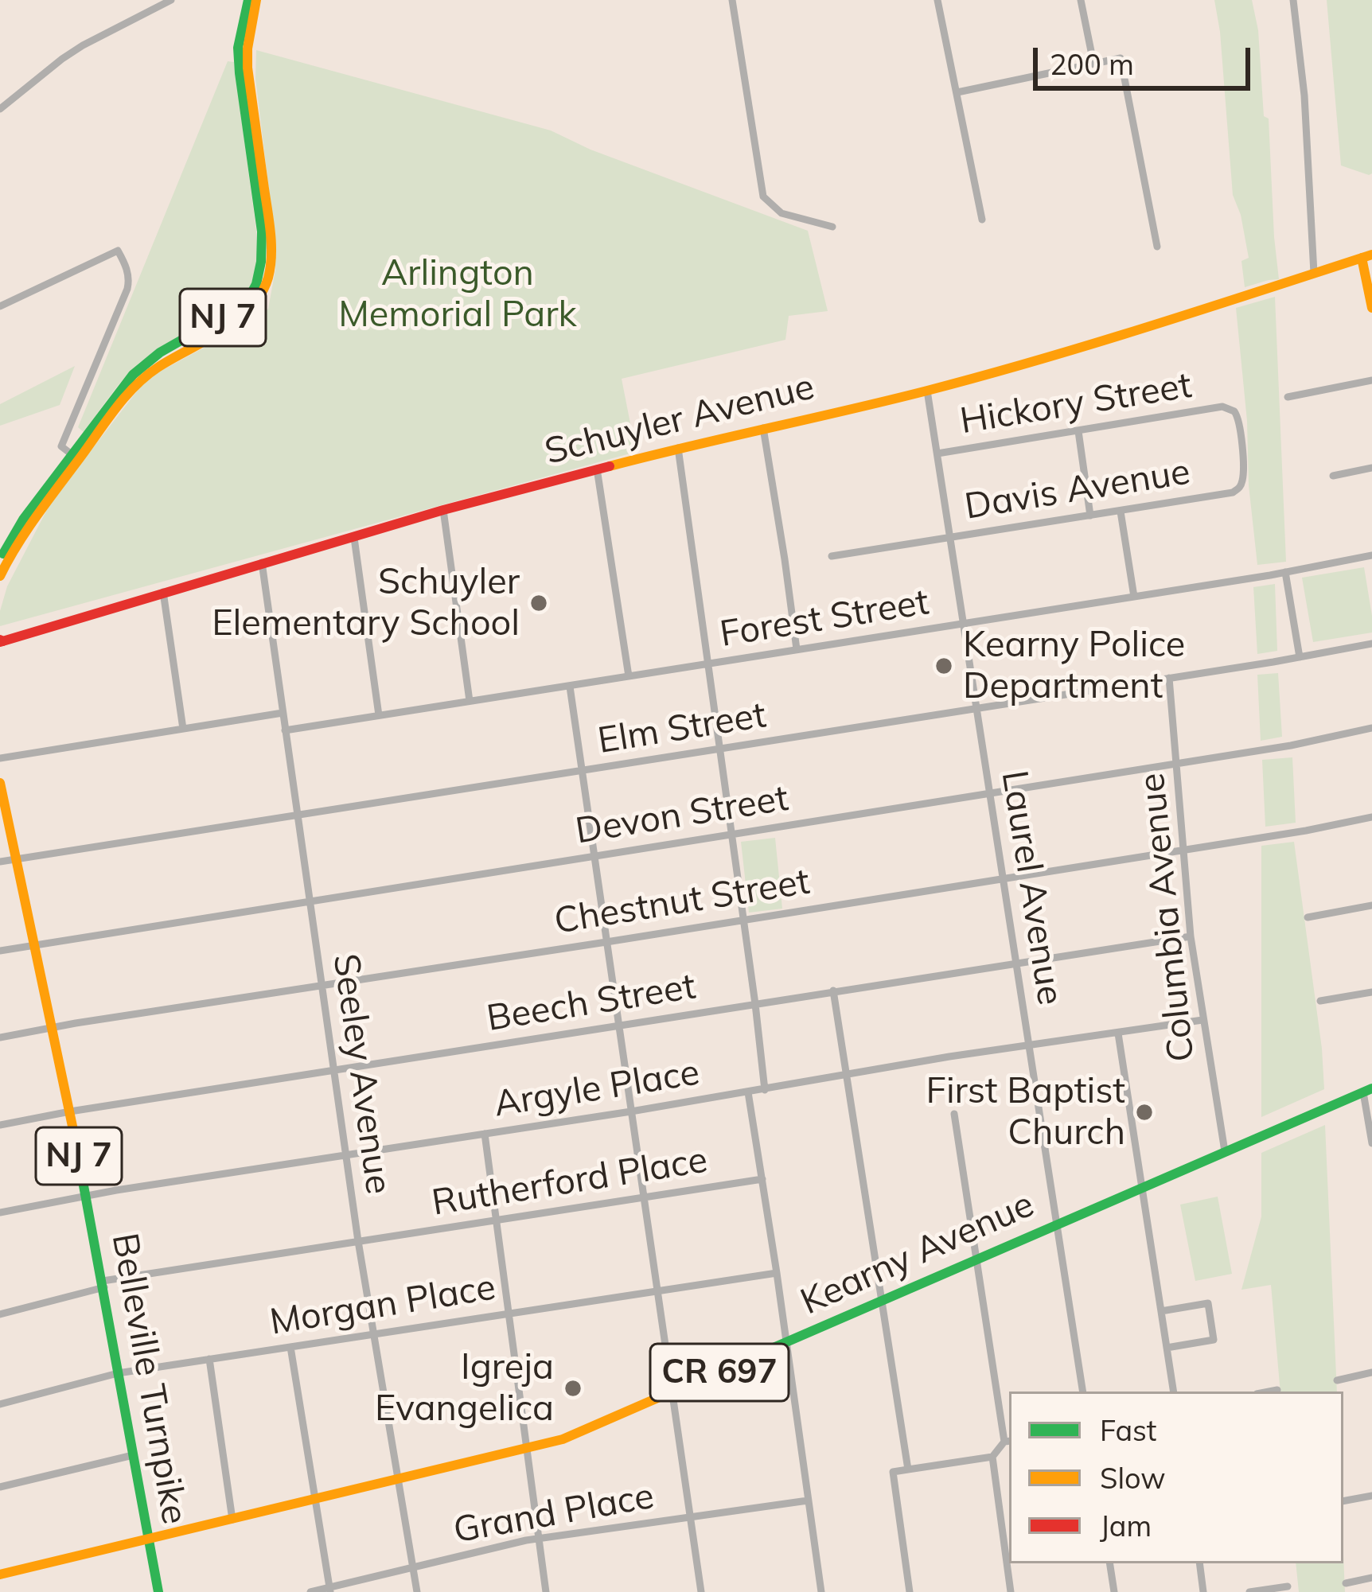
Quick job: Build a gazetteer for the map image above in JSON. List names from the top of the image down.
{
  "streets": {
    "main road": [
      "NJ 7",
      "Schuyler Avenue",
      "Kearny Avenue",
      "CR 697",
      "Belleville Turnpike"
    ],
    "street": [
      "Hickory Street",
      "Davis Avenue",
      "Forest Street",
      "Elm Street",
      "Devon Street",
      "Laurel Avenue",
      "Chestnut Street",
      "Columbia Avenue",
      "Beech Street",
      "Seeley Avenue",
      "Argyle Place",
      "Rutherford Place",
      "Morgan Place",
      "Grand Place"
    ]
  },
  "crossings": [
    ["Hickory Street", "Davis Avenue"],
    ["Hickory Street", "Laurel Avenue"],
    ["Schuyler Avenue", "Laurel Avenue"],
    ["Schuyler Avenue", "Seeley Avenue"],
    ["Davis Avenue", "Laurel Avenue"],
    ["Forest Street", "Laurel Avenue"],
    ["Forest Street", "Seeley Avenue"],
    ["Elm Street", "Laurel Avenue"],
    ["Elm Street", "Columbia Avenue"],
    ["Elm Street", "Seeley Avenue"],
    ["Elm Street", "Belleville Turnpike"],
    ["Devon Street", "Laurel Avenue"],
    ["Devon Street", "Columbia Avenue"],
    ["Devon Street", "Seeley Avenue"],
    ["Devon Street", "Belleville Turnpike"],
    ["Laurel Avenue", "Chestnut Street"],
    ["Laurel Avenue", "Beech Street"],
    ["Laurel Avenue", "Argyle Place"],
    ["Laurel Avenue", "Kearny Avenue"],
    ["Chestnut Street", "Columbia Avenue"],
    ["Chestnut Street", "Seeley Avenue"],
    ["Chestnut Street", "Belleville Turnpike"],
    ["Columbia Avenue", "Beech Street"],
    ["Columbia Avenue", "Argyle Place"],
    ["Columbia Avenue", "Kearny Avenue"],
    ["Beech Street", "Seeley Avenue"],
    ["Beech Street", "Belleville Turnpike"],
    ["Seeley Avenue", "Argyle Place"],
    ["Seeley Avenue", "Rutherford Place"],
    ["Seeley Avenue", "Kearny Avenue"],
    ["Seeley Avenue", "Morgan Place"],
    ["Seeley Avenue", "Grand Place"],
    ["Argyle Place", "Belleville Turnpike"],
    ["Rutherford Place", "Belleville Turnpike"],
    ["Kearny Avenue", "Belleville Turnpike"],
    ["Morgan Place", "Belleville Turnpike"]
  ],
  "parks": ["Arlington Memorial Park"],
  "places": [
    "Schuyler Elementary School",
    "Kearny Police Department",
    "First Baptist Church",
    "Igreja Evangelica"
  ],
  "legend": ["Fast", "Slow", "Jam"],
  "scale_bar": "200 m"
}
